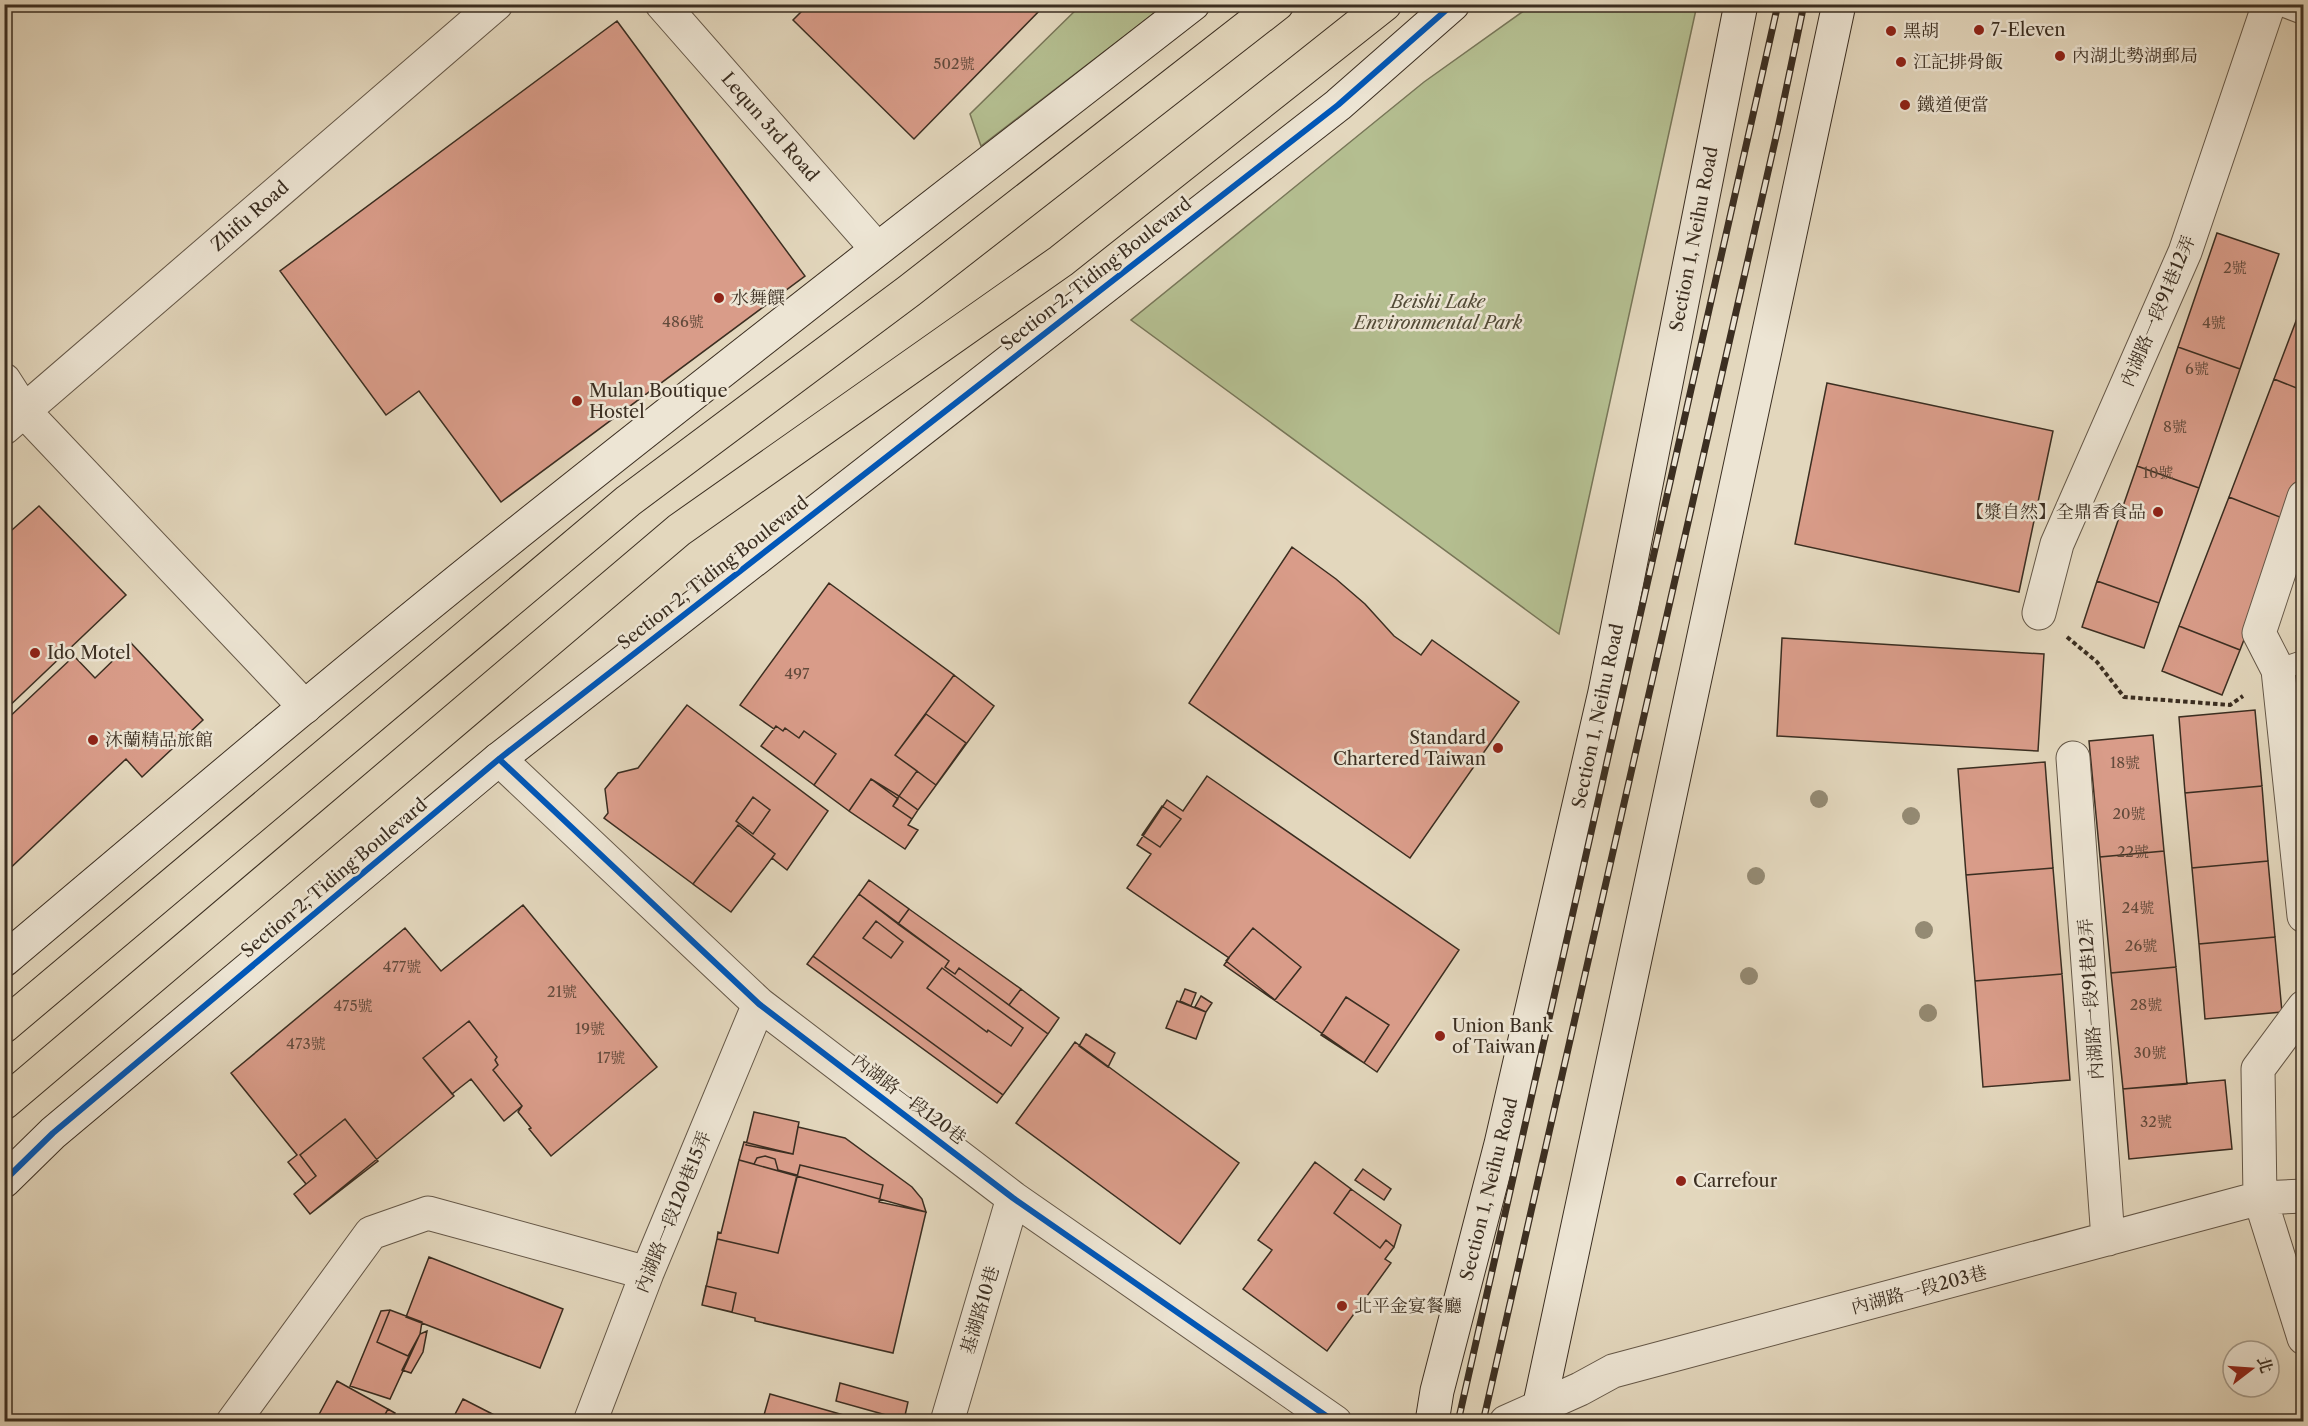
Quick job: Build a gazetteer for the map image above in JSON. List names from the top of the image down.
{
  "streets": {
    "highway": ["Section 2, Tiding Boulevard"],
    "street": [
      "Lequn 3rd Road",
      "Zhifu Road",
      "Section 1, Neihu Road",
      "內湖路一段91巷12弄",
      "內湖路一段120巷",
      "內湖路一段120巷15弄",
      "內湖路一段203巷",
      "基湖路10巷"
    ]
  },
  "crossings": [
    ["Section 2, Tiding Boulevard", "內湖路一段120巷"],
    ["內湖路一段91巷12弄", "內湖路一段203巷"],
    ["內湖路一段120巷", "內湖路一段120巷15弄"],
    ["內湖路一段120巷", "基湖路10巷"]
  ],
  "parks": ["Beishi Lake Environmental Park"],
  "places": [
    "7-Eleven",
    "黑胡",
    "內湖北勢湖郵局",
    "江記排骨飯",
    "鐵道便當",
    "水舞饌",
    "Mulan Boutique Hostel",
    "【漿自然】全鼎香食品",
    "Ido Motel",
    "沐蘭精品旅館",
    "Standard Chartered Taiwan",
    "Union Bank of Taiwan",
    "Carrefour",
    "北平金宴餐廳"
  ],
  "house_numbers": [
    "502號",
    "2號",
    "486號",
    "4號",
    "6號",
    "8號",
    "10號",
    "497",
    "18號",
    "20號",
    "22號",
    "24號",
    "26號",
    "477號",
    "21號",
    "28號",
    "475號",
    "19號",
    "473號",
    "30號",
    "17號",
    "32號"
  ],
  "north": "right"
}
